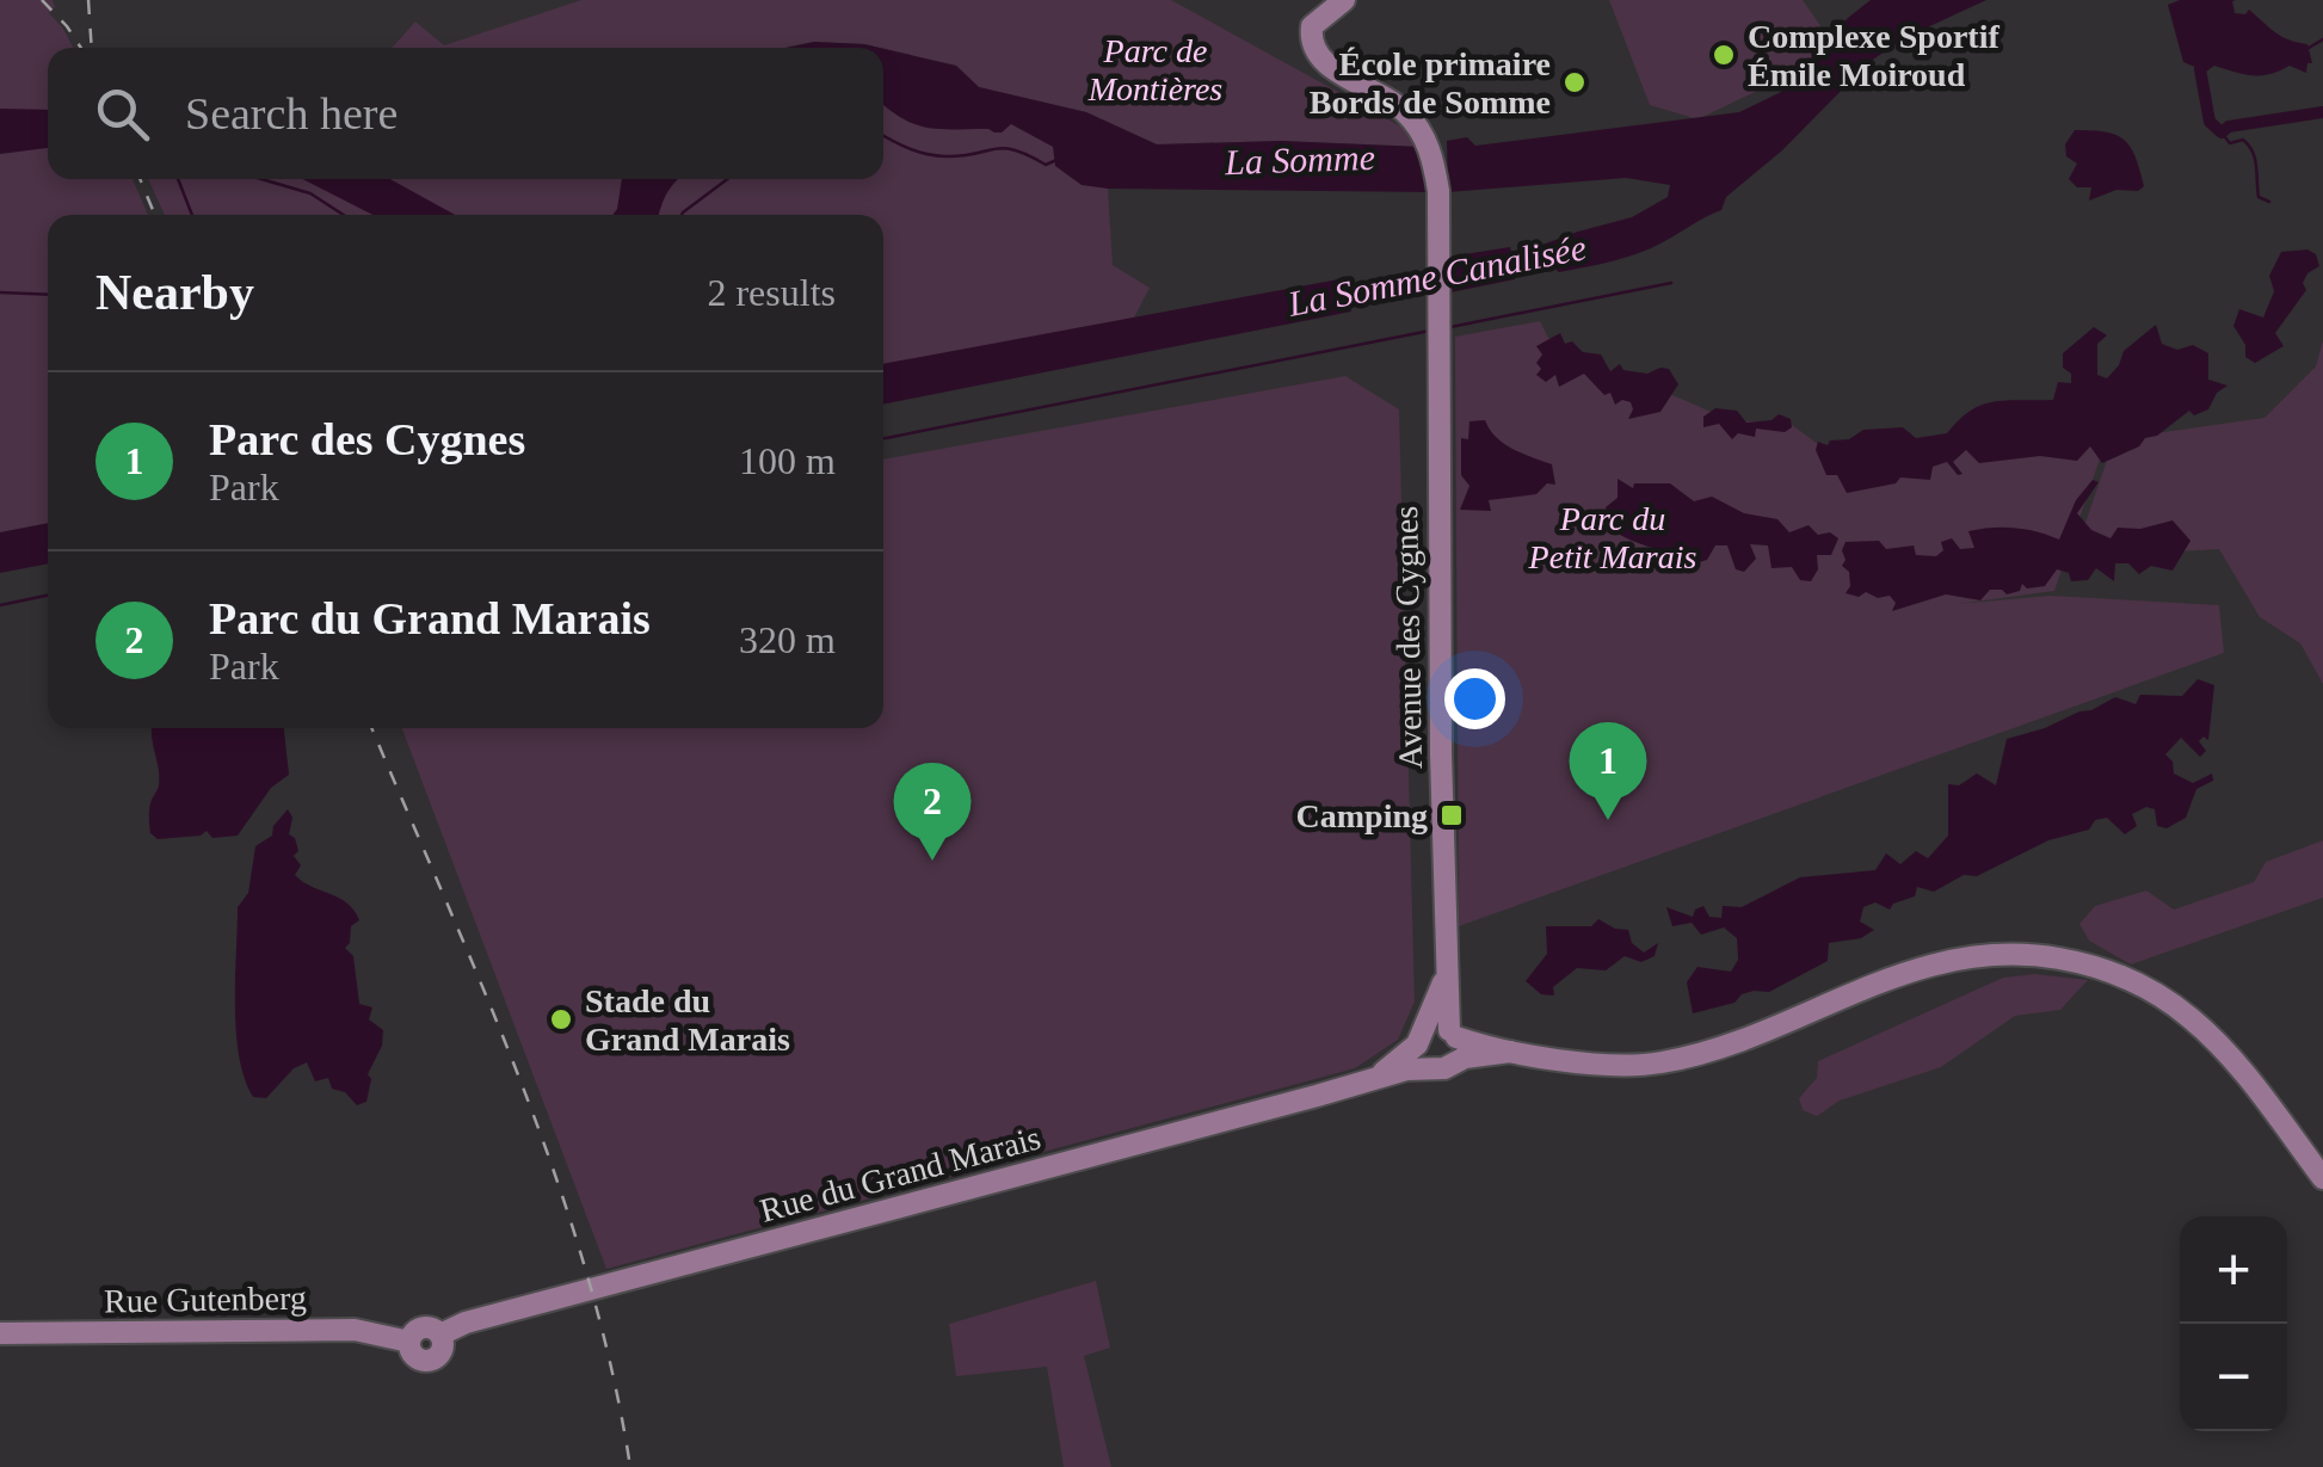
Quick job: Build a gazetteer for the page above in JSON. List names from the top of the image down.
{
  "streets": {
    "street": ["Avenue des Cygnes", "Rue du Grand Marais", "Rue Gutenberg"]
  },
  "crossings": [
    ["Avenue des Cygnes", "Rue du Grand Marais"],
    ["Rue du Grand Marais", "Rue Gutenberg"]
  ],
  "water": ["La Somme", "La Somme Canalisée"],
  "parks": ["Parc de Montières", "Parc du Petit Marais"],
  "places": {
    "other": ["Complexe Sportif Émile Moiroud", "École primaire Bords de Somme", "Stade du Grand Marais"],
    "transit": ["Camping"]
  },
  "page": {
    "search": "Search here",
    "heading": ["Nearby", "2 results"],
    "list": [
      {
        "mark": "1",
        "name": "Parc des Cygnes",
        "note": "Park",
        "value": "100 m"
      },
      {
        "mark": "2",
        "name": "Parc du Grand Marais",
        "note": "Park",
        "value": "320 m"
      }
    ],
    "pins": ["1", "2"],
    "map_buttons": ["+", "−"]
  }
}
